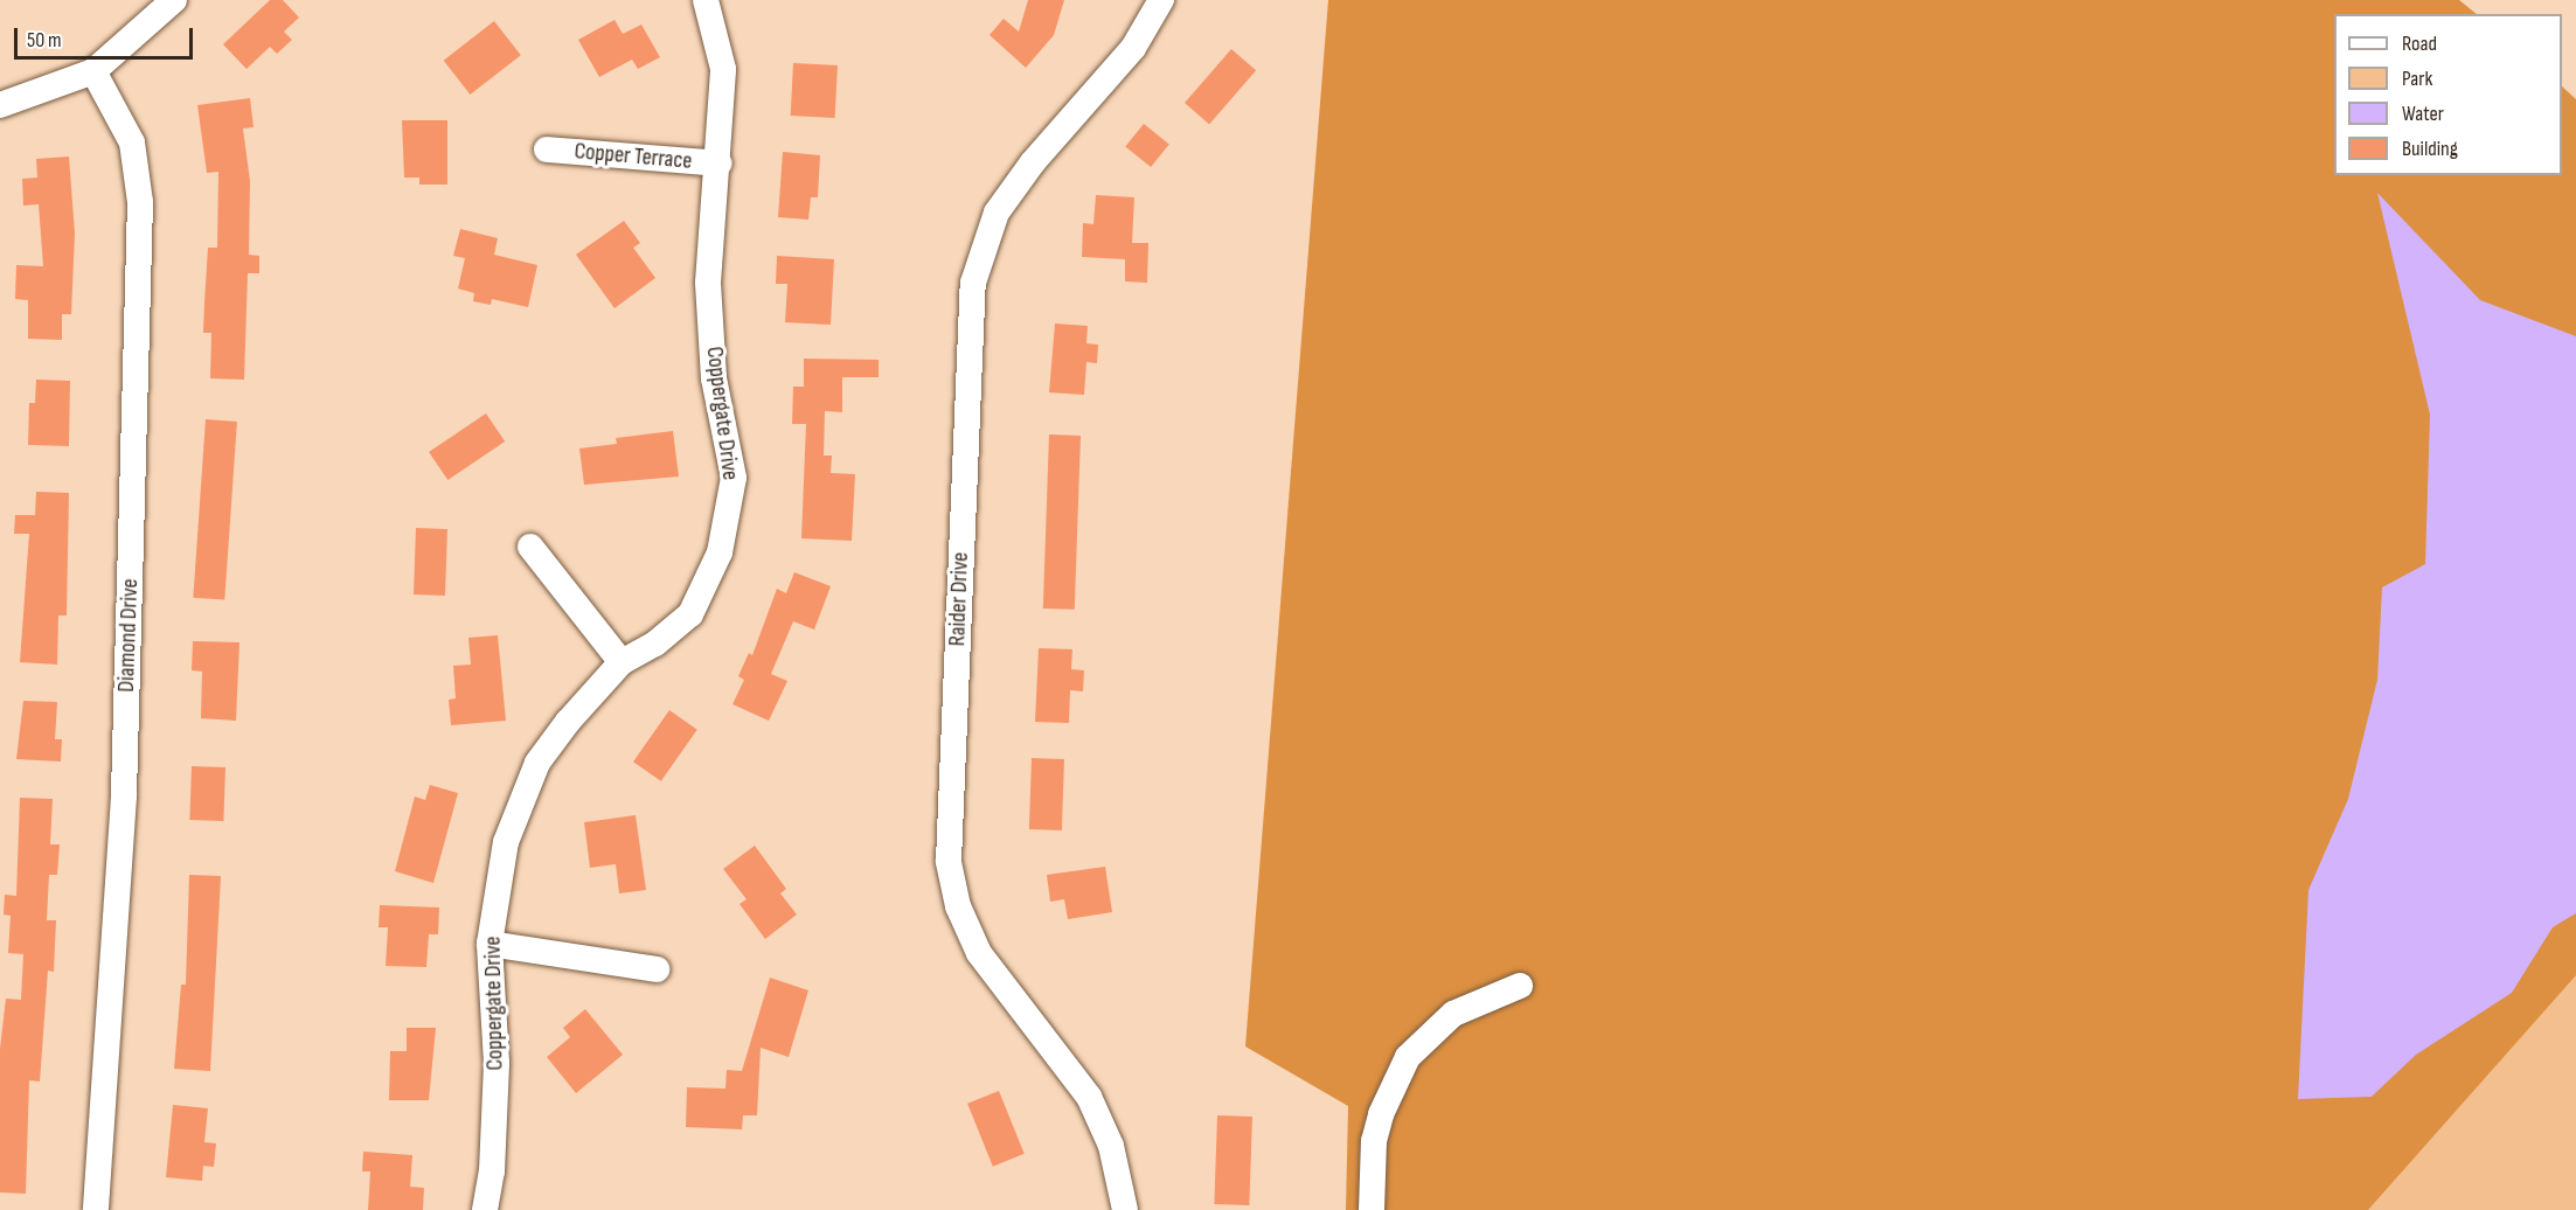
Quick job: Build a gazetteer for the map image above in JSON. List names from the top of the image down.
{
  "streets": {
    "street": [
      "Copper Terrace",
      "Coppergate Drive",
      "Raider Drive",
      "Diamond Drive"
    ]
  },
  "crossings": [
    ["Copper Terrace", "Coppergate Drive"]
  ],
  "legend": [
    "Road",
    "Park",
    "Water",
    "Building"
  ],
  "scale_bar": "50 m"
}
